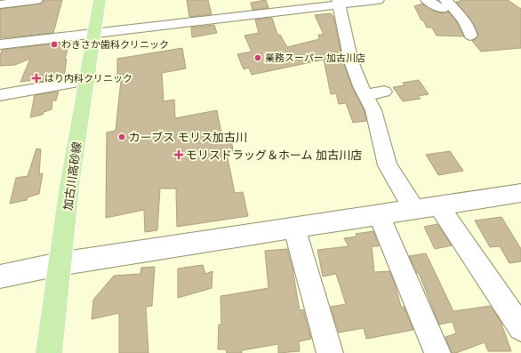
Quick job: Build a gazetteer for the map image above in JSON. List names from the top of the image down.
{
  "streets": {
    "main road": ["加古川高砂線"]
  },
  "places": {
    "other": ["わきさか歯科クリニック", "業務スーパー 加古川店", "カーブス モリス加古川"],
    "health": ["はり内科クリニック", "モリスドラッグ＆ホーム 加古川店"]
  }
}
